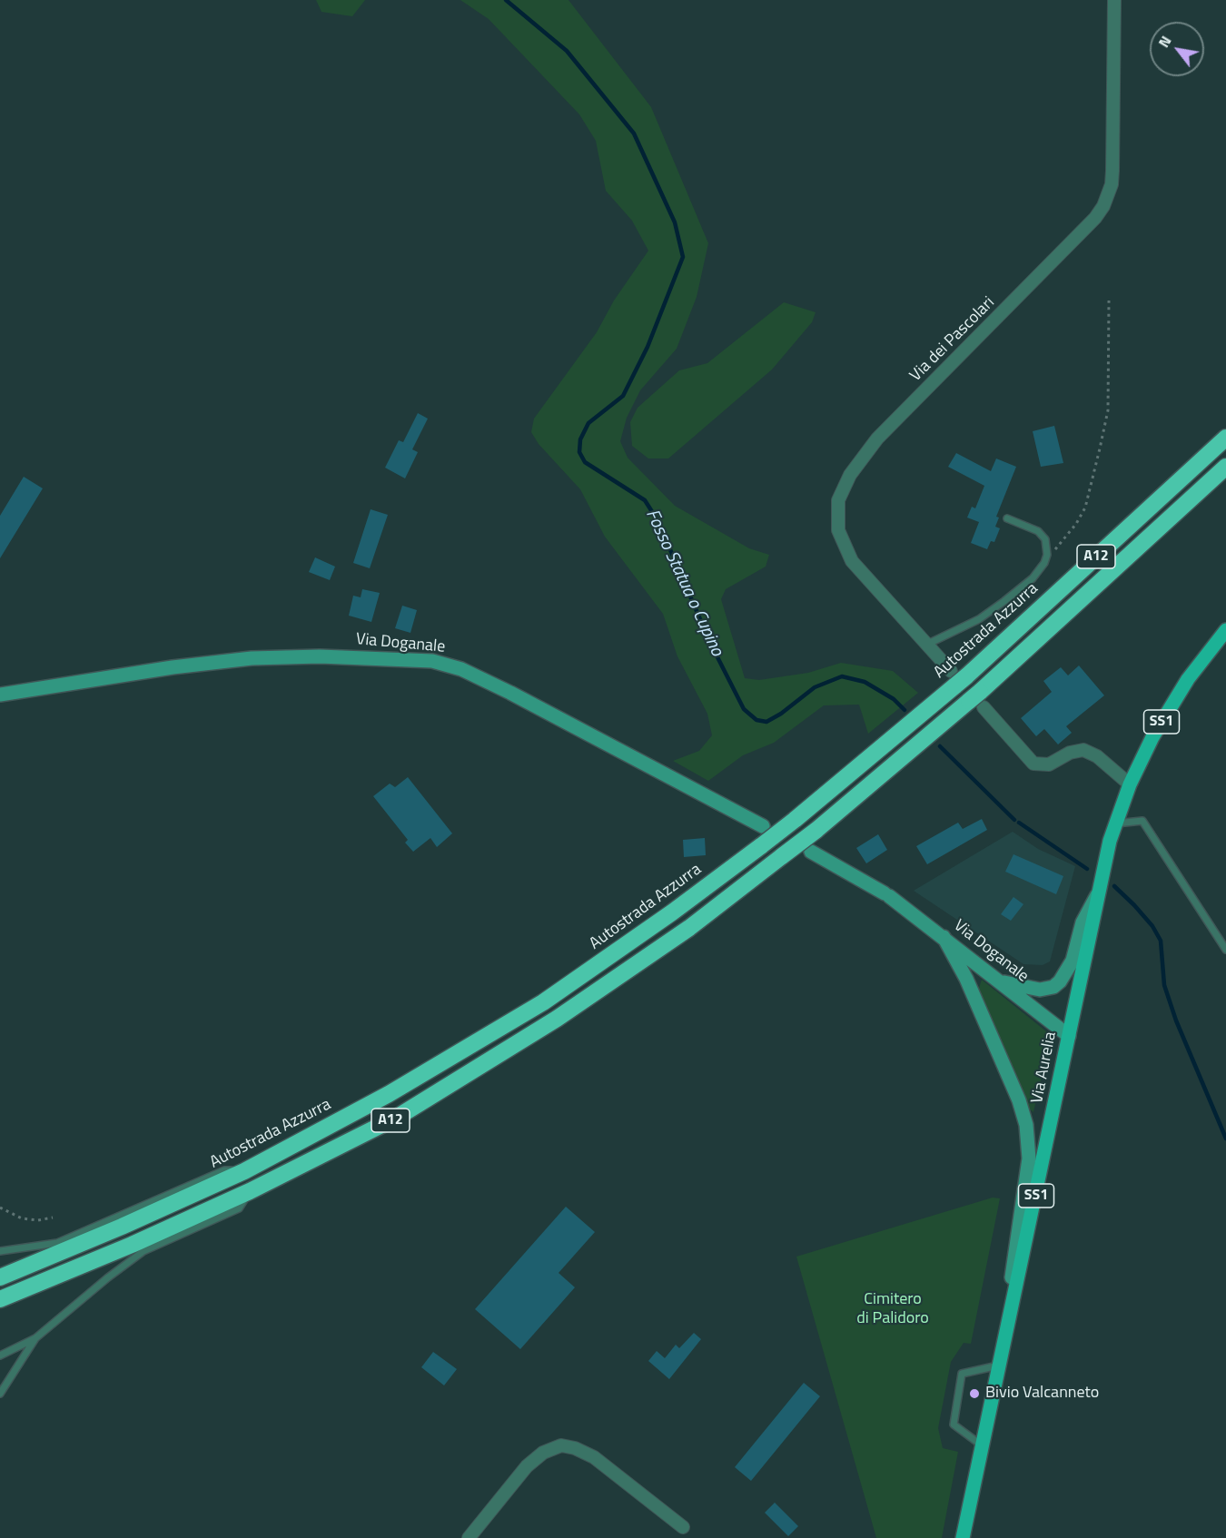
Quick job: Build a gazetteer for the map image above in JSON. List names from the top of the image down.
{
  "streets": {
    "highway": ["A12", "Autostrada Azzurra"],
    "main road": ["Via Doganale", "SS1", "Via Aurelia"],
    "street": ["Via dei Pascolari"]
  },
  "crossings": [
    ["Via dei Pascolari", "Autostrada Azzurra"],
    ["Via Doganale", "Via Aurelia"]
  ],
  "water": ["Fosso Statua o Cupino"],
  "parks": ["Cimitero di Palidoro"],
  "places": ["Bivio Valcanneto"],
  "north": "top left"
}
